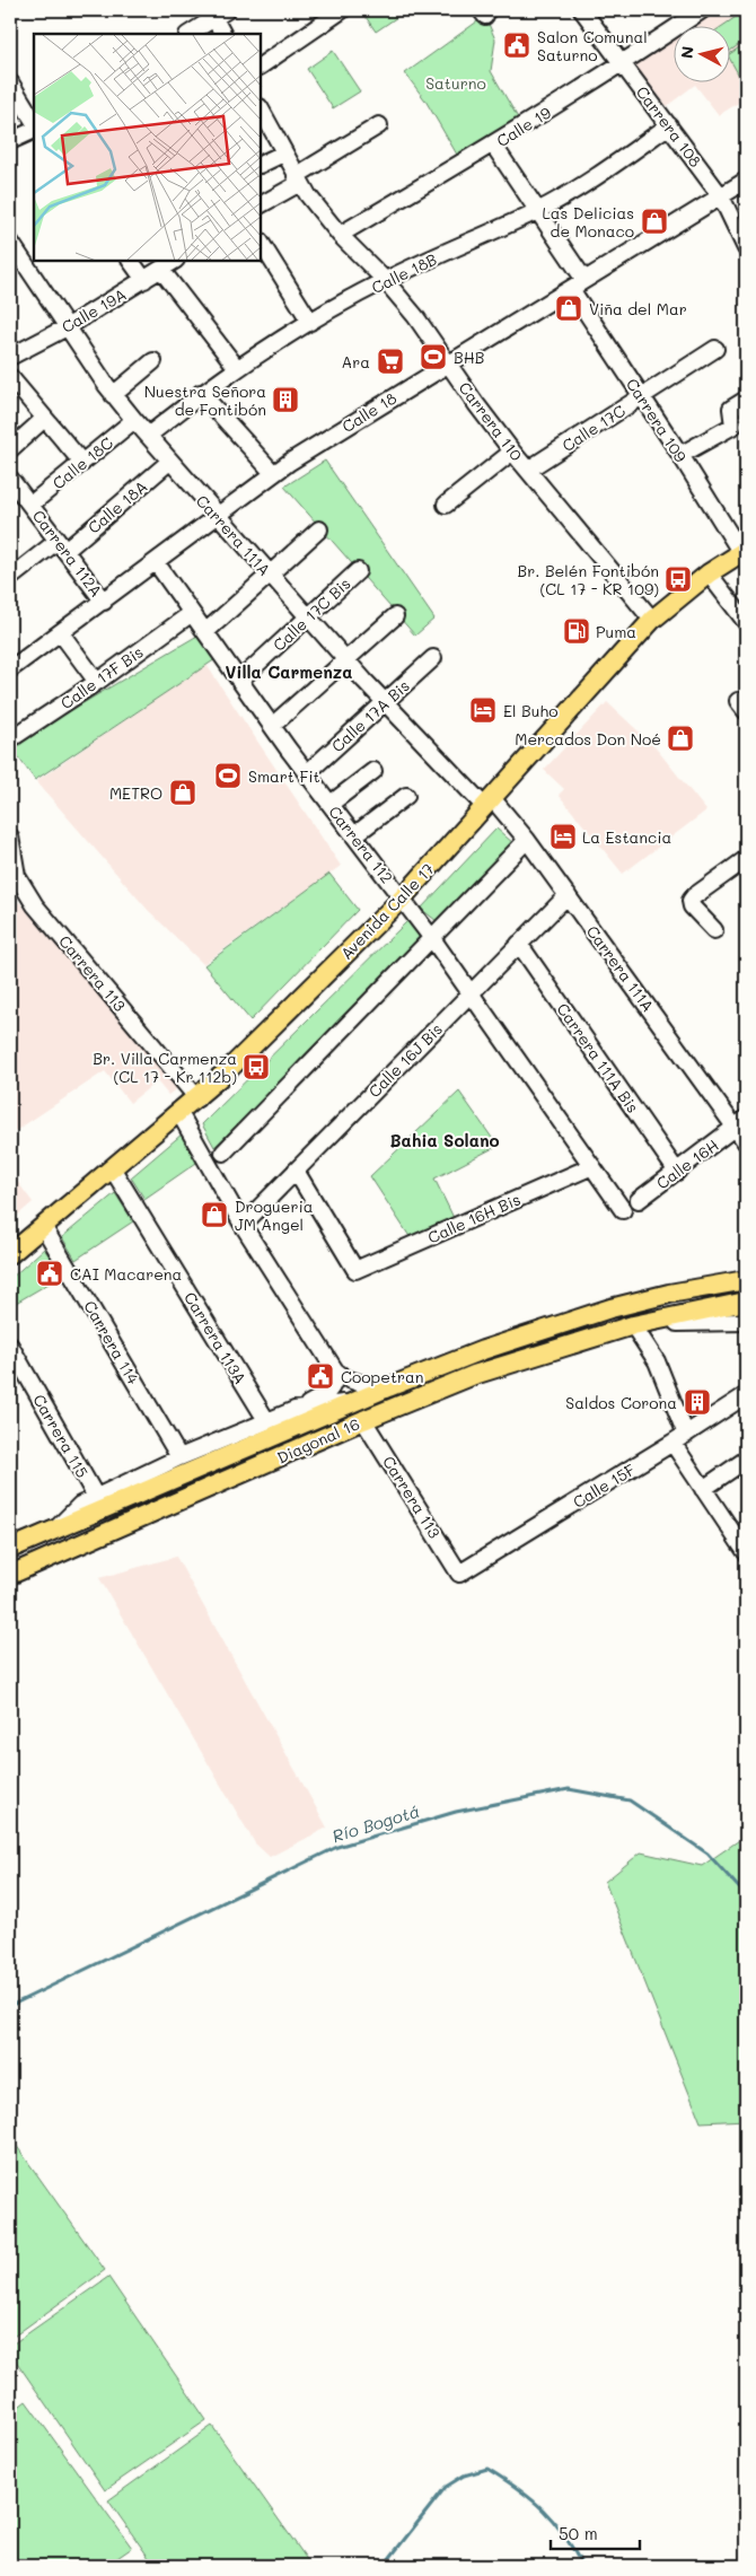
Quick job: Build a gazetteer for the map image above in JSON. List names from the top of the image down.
{
  "streets": {
    "main road": ["Avenida Calle 17", "Diagonal 16"],
    "street": [
      "Calle 19",
      "Carrera 108",
      "Calle 18B",
      "Calle 19A",
      "Calle 18",
      "Carrera 109",
      "Carrera 110",
      "Calle 17C",
      "Calle 18C",
      "Calle 18A",
      "Carrera 111A",
      "Carrera 112A",
      "Calle 17C Bis",
      "Calle 17F Bis",
      "Calle 17A Bis",
      "Carrera 112",
      "Carrera 113",
      "Carrera 111A Bis",
      "Calle 16J Bis",
      "Calle 16H",
      "Calle 16H Bis",
      "Carrera 113A",
      "Carrera 114",
      "Carrera 115",
      "Calle 15F"
    ]
  },
  "crossings": [
    ["Calle 19", "Carrera 108"],
    ["Calle 19", "Carrera 110"],
    ["Carrera 108", "Calle 18B"],
    ["Carrera 108", "Calle 18"],
    ["Calle 18B", "Carrera 110"],
    ["Calle 18B", "Carrera 111A"],
    ["Calle 19A", "Carrera 111A"],
    ["Calle 18", "Carrera 109"],
    ["Calle 18", "Carrera 110"],
    ["Calle 18", "Carrera 111A"],
    ["Calle 18", "Carrera 112A"],
    ["Calle 18", "Carrera 112"],
    ["Carrera 109", "Calle 17C"],
    ["Carrera 109", "Avenida Calle 17"],
    ["Carrera 110", "Calle 17C"],
    ["Carrera 110", "Avenida Calle 17"],
    ["Calle 18C", "Carrera 111A"],
    ["Calle 18C", "Carrera 112A"],
    ["Calle 18A", "Carrera 111A"],
    ["Calle 18A", "Carrera 112A"],
    ["Carrera 111A", "Calle 17C Bis"],
    ["Carrera 111A", "Calle 17A Bis"],
    ["Carrera 111A", "Avenida Calle 17"],
    ["Carrera 111A", "Calle 16J Bis"],
    ["Carrera 111A", "Calle 16H"],
    ["Calle 17C Bis", "Carrera 112"],
    ["Calle 17F Bis", "Carrera 112"],
    ["Calle 17A Bis", "Carrera 112"],
    ["Carrera 112", "Avenida Calle 17"],
    ["Carrera 112", "Calle 16J Bis"],
    ["Carrera 112", "Calle 16H Bis"],
    ["Avenida Calle 17", "Carrera 113"],
    ["Avenida Calle 17", "Carrera 113A"],
    ["Avenida Calle 17", "Carrera 114"],
    ["Carrera 113", "Diagonal 16"],
    ["Carrera 113", "Calle 15F"],
    ["Carrera 111A Bis", "Calle 16J Bis"],
    ["Carrera 111A Bis", "Calle 16H"],
    ["Calle 16J Bis", "Calle 16H Bis"],
    ["Carrera 113A", "Diagonal 16"],
    ["Carrera 114", "Diagonal 16"],
    ["Carrera 115", "Diagonal 16"]
  ],
  "districts": ["Villa Carmenza", "Bahia Solano"],
  "water": ["Río Bogotá"],
  "parks": ["Saturno"],
  "places": {
    "public building": ["Salon Comunal Saturno", "CAI Macarena", "Coopetran"],
    "shop": [
      "Las Delicias de Monaco",
      "Viña del Mar",
      "Mercados Don Noé",
      "METRO",
      "Drogueria JM Angel"
    ],
    "sports": ["BHB", "Smart Fit"],
    "supermarket": ["Ara"],
    "building": ["Nuestra Señora de Fontibón", "Saldos Corona"],
    "bus stop": ["Br. Belén Fontibón (CL 17 - KR 109)", "Br. Villa Carmenza (CL 17 - Kr 112b)"],
    "fuel station": ["Puma"],
    "hotel": ["El Buho", "La Estancia"]
  },
  "scale_bar": "50 m",
  "north": "left"
}
